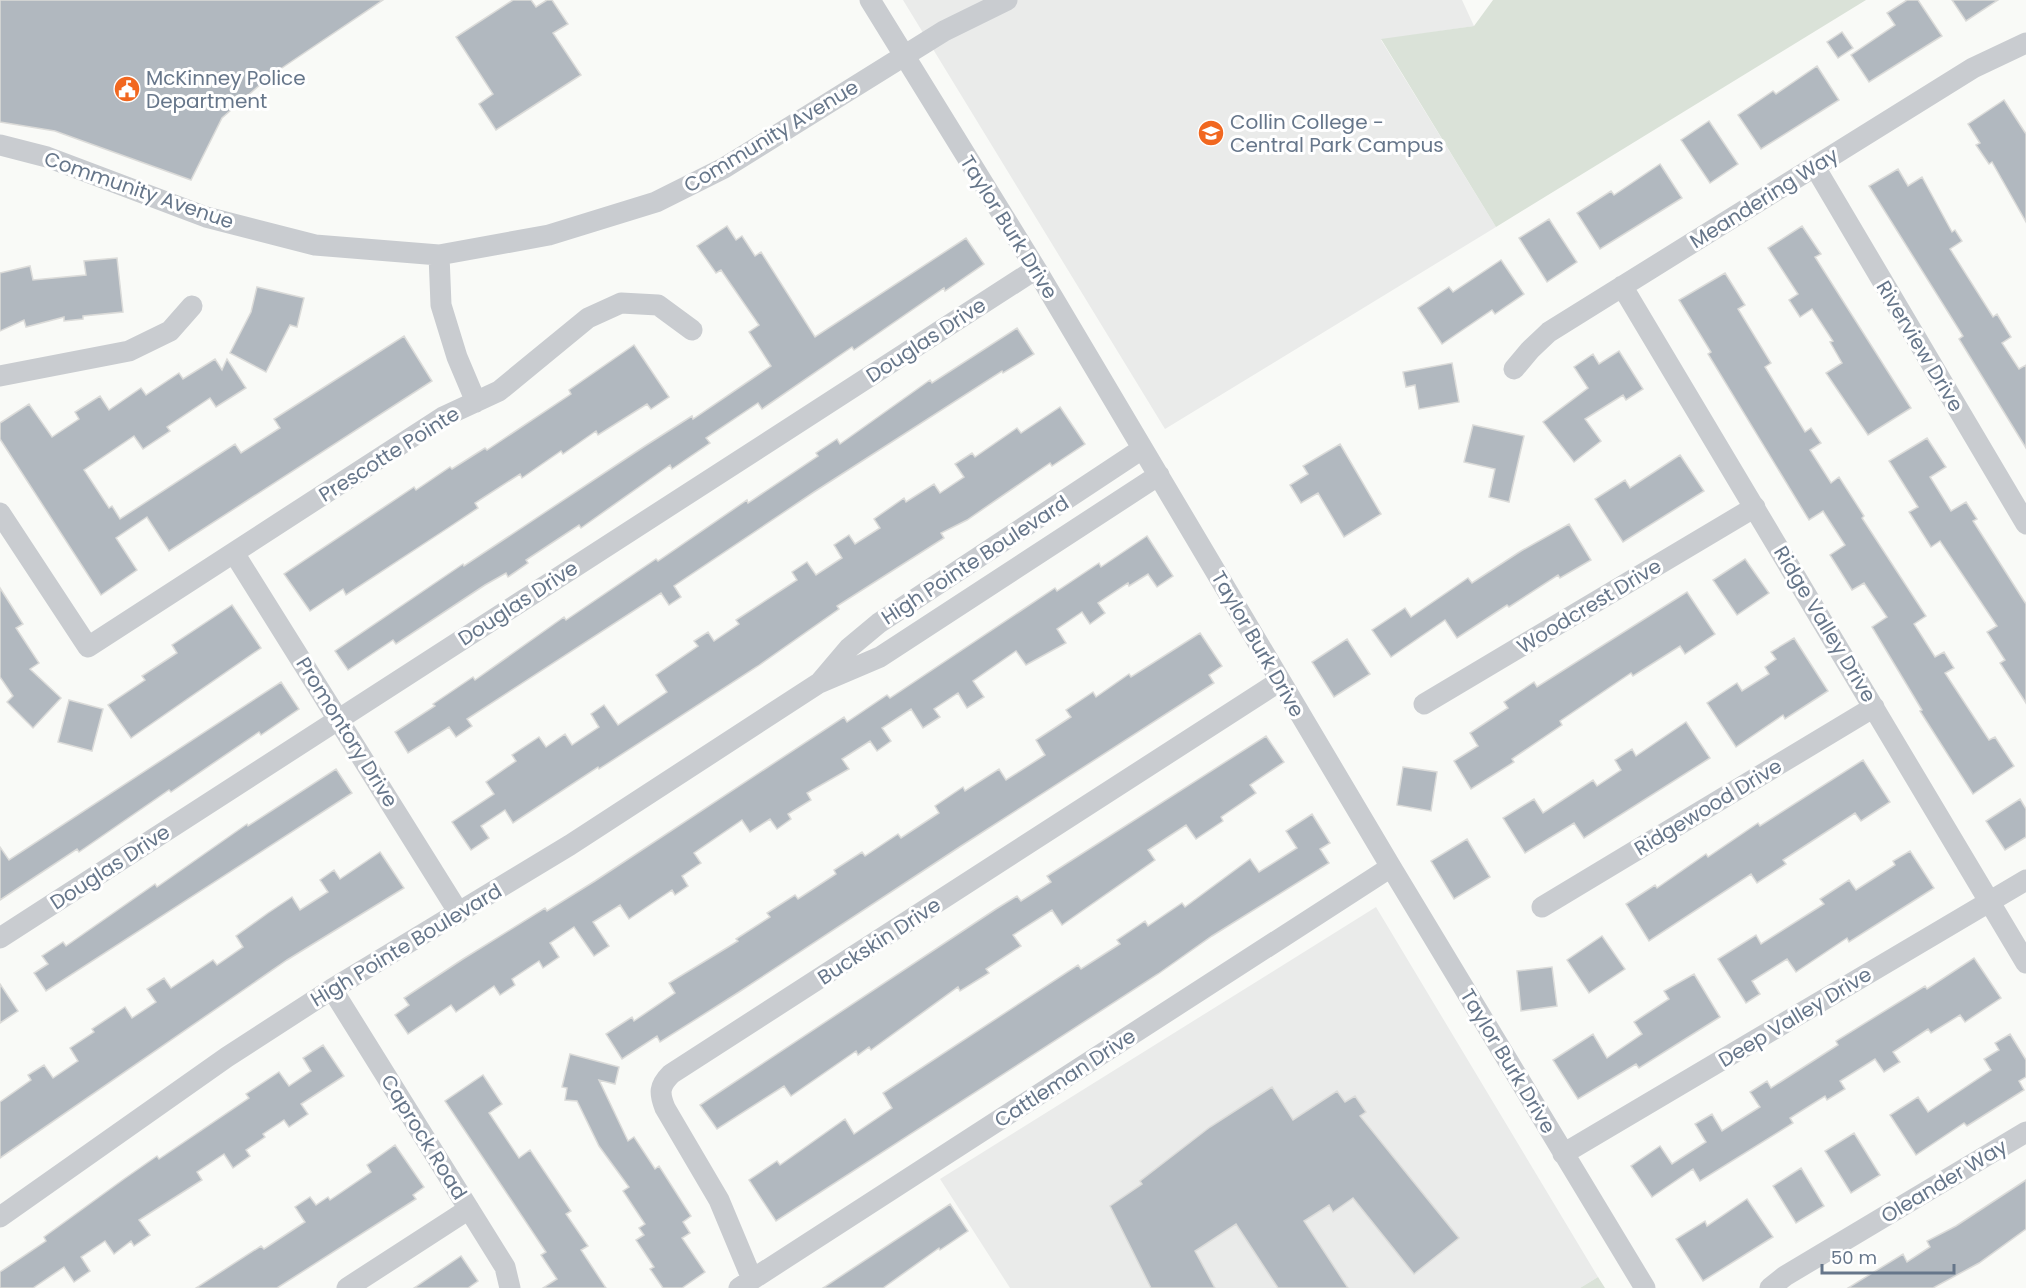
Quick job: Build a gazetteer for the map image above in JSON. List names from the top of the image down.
{
  "streets": {
    "street": [
      "Community Avenue",
      "Meandering Way",
      "Taylor Burk Drive",
      "Douglas Drive",
      "Riverview Drive",
      "Prescotte Pointe",
      "High Pointe Boulevard",
      "Woodcrest Drive",
      "Ridge Valley Drive",
      "Promontory Drive",
      "Ridgewood Drive",
      "Buckskin Drive",
      "Deep Valley Drive",
      "Cattleman Drive",
      "Caprock Road",
      "Oleander Way"
    ]
  },
  "crossings": [
    ["Community Avenue", "Taylor Burk Drive"],
    ["Meandering Way", "Riverview Drive"],
    ["Meandering Way", "Ridge Valley Drive"],
    ["Taylor Burk Drive", "Douglas Drive"],
    ["Taylor Burk Drive", "High Pointe Boulevard"],
    ["Taylor Burk Drive", "Buckskin Drive"],
    ["Taylor Burk Drive", "Deep Valley Drive"],
    ["Taylor Burk Drive", "Cattleman Drive"],
    ["Douglas Drive", "Promontory Drive"],
    ["Prescotte Pointe", "Promontory Drive"],
    ["High Pointe Boulevard", "Promontory Drive"],
    ["High Pointe Boulevard", "Caprock Road"],
    ["Woodcrest Drive", "Ridge Valley Drive"],
    ["Ridge Valley Drive", "Ridgewood Drive"],
    ["Ridge Valley Drive", "Deep Valley Drive"],
    ["Buckskin Drive", "Cattleman Drive"]
  ],
  "places": {
    "public building": ["McKinney Police Department"],
    "school or university": ["Collin College - Central Park Campus"]
  },
  "scale_bar": "50 m"
}
